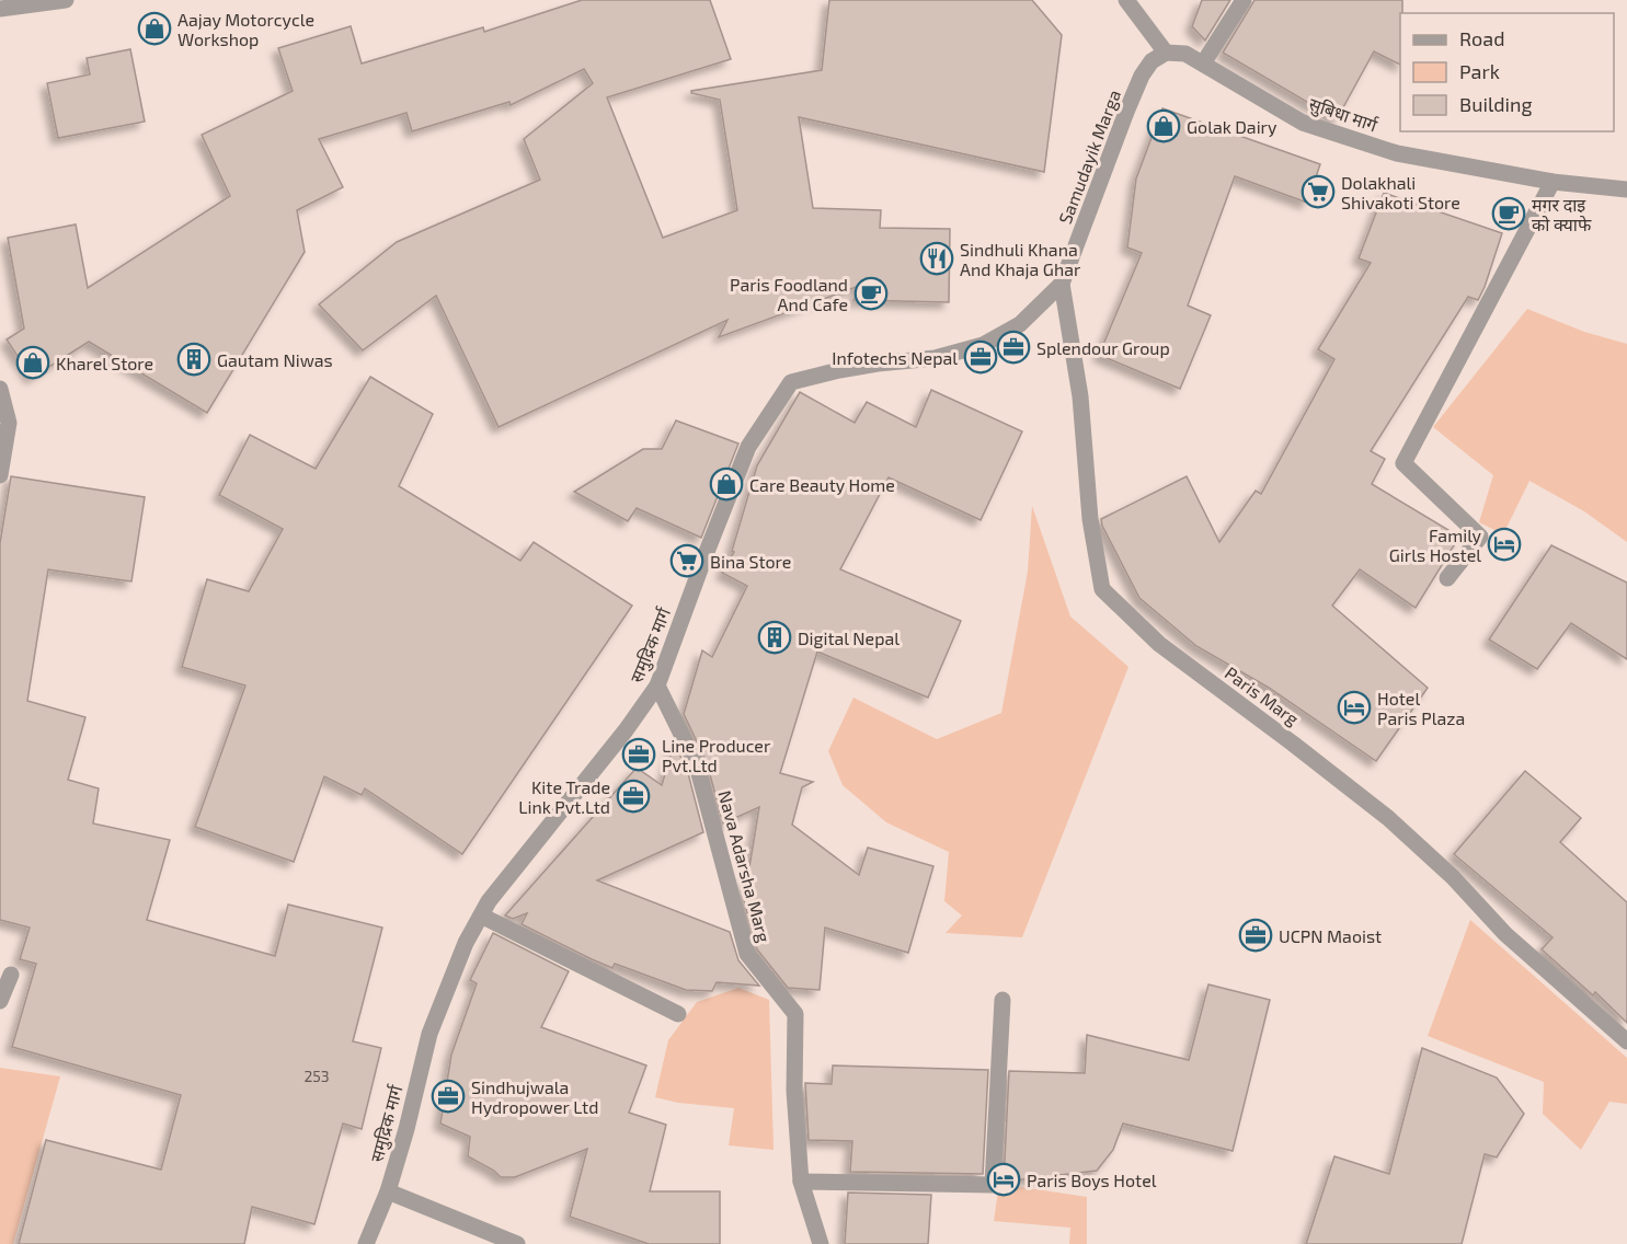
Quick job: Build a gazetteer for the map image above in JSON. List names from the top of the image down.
{
  "streets": {
    "street": [
      "सुबिधा मार्ग",
      "Samudayik Marga",
      "समुद्रिक मार्ग",
      "Paris Marg",
      "Nava Adarsha Marg"
    ]
  },
  "crossings": [
    ["सुबिधा मार्ग", "Samudayik Marga"],
    ["Samudayik Marga", "समुद्रिक मार्ग"],
    ["Samudayik Marga", "Paris Marg"],
    ["समुद्रिक मार्ग", "Paris Marg"],
    ["समुद्रिक मार्ग", "Nava Adarsha Marg"]
  ],
  "places": {
    "shop": [
      "Aajay Motorcycle Workshop",
      "Golak Dairy",
      "Kharel Store",
      "Care Beauty Home"
    ],
    "supermarket": ["Dolakhali Shivakoti Store", "Bina Store"],
    "cafe": ["मगर दाइ को क्याफे", "Paris Foodland And Cafe"],
    "restaurant": ["Sindhuli Khana And Khaja Ghar"],
    "office": [
      "Splendour Group",
      "Infotechs Nepal",
      "Line Producer Pvt.Ltd",
      "Kite Trade Link Pvt.Ltd",
      "UCPN Maoist",
      "Sindhujwala Hydropower Ltd"
    ],
    "building": ["Gautam Niwas", "Digital Nepal"],
    "hotel": ["Family Girls Hostel", "Hotel Paris Plaza", "Paris Boys Hotel"]
  },
  "house_numbers": ["253"],
  "legend": ["Road", "Park", "Building"]
}
